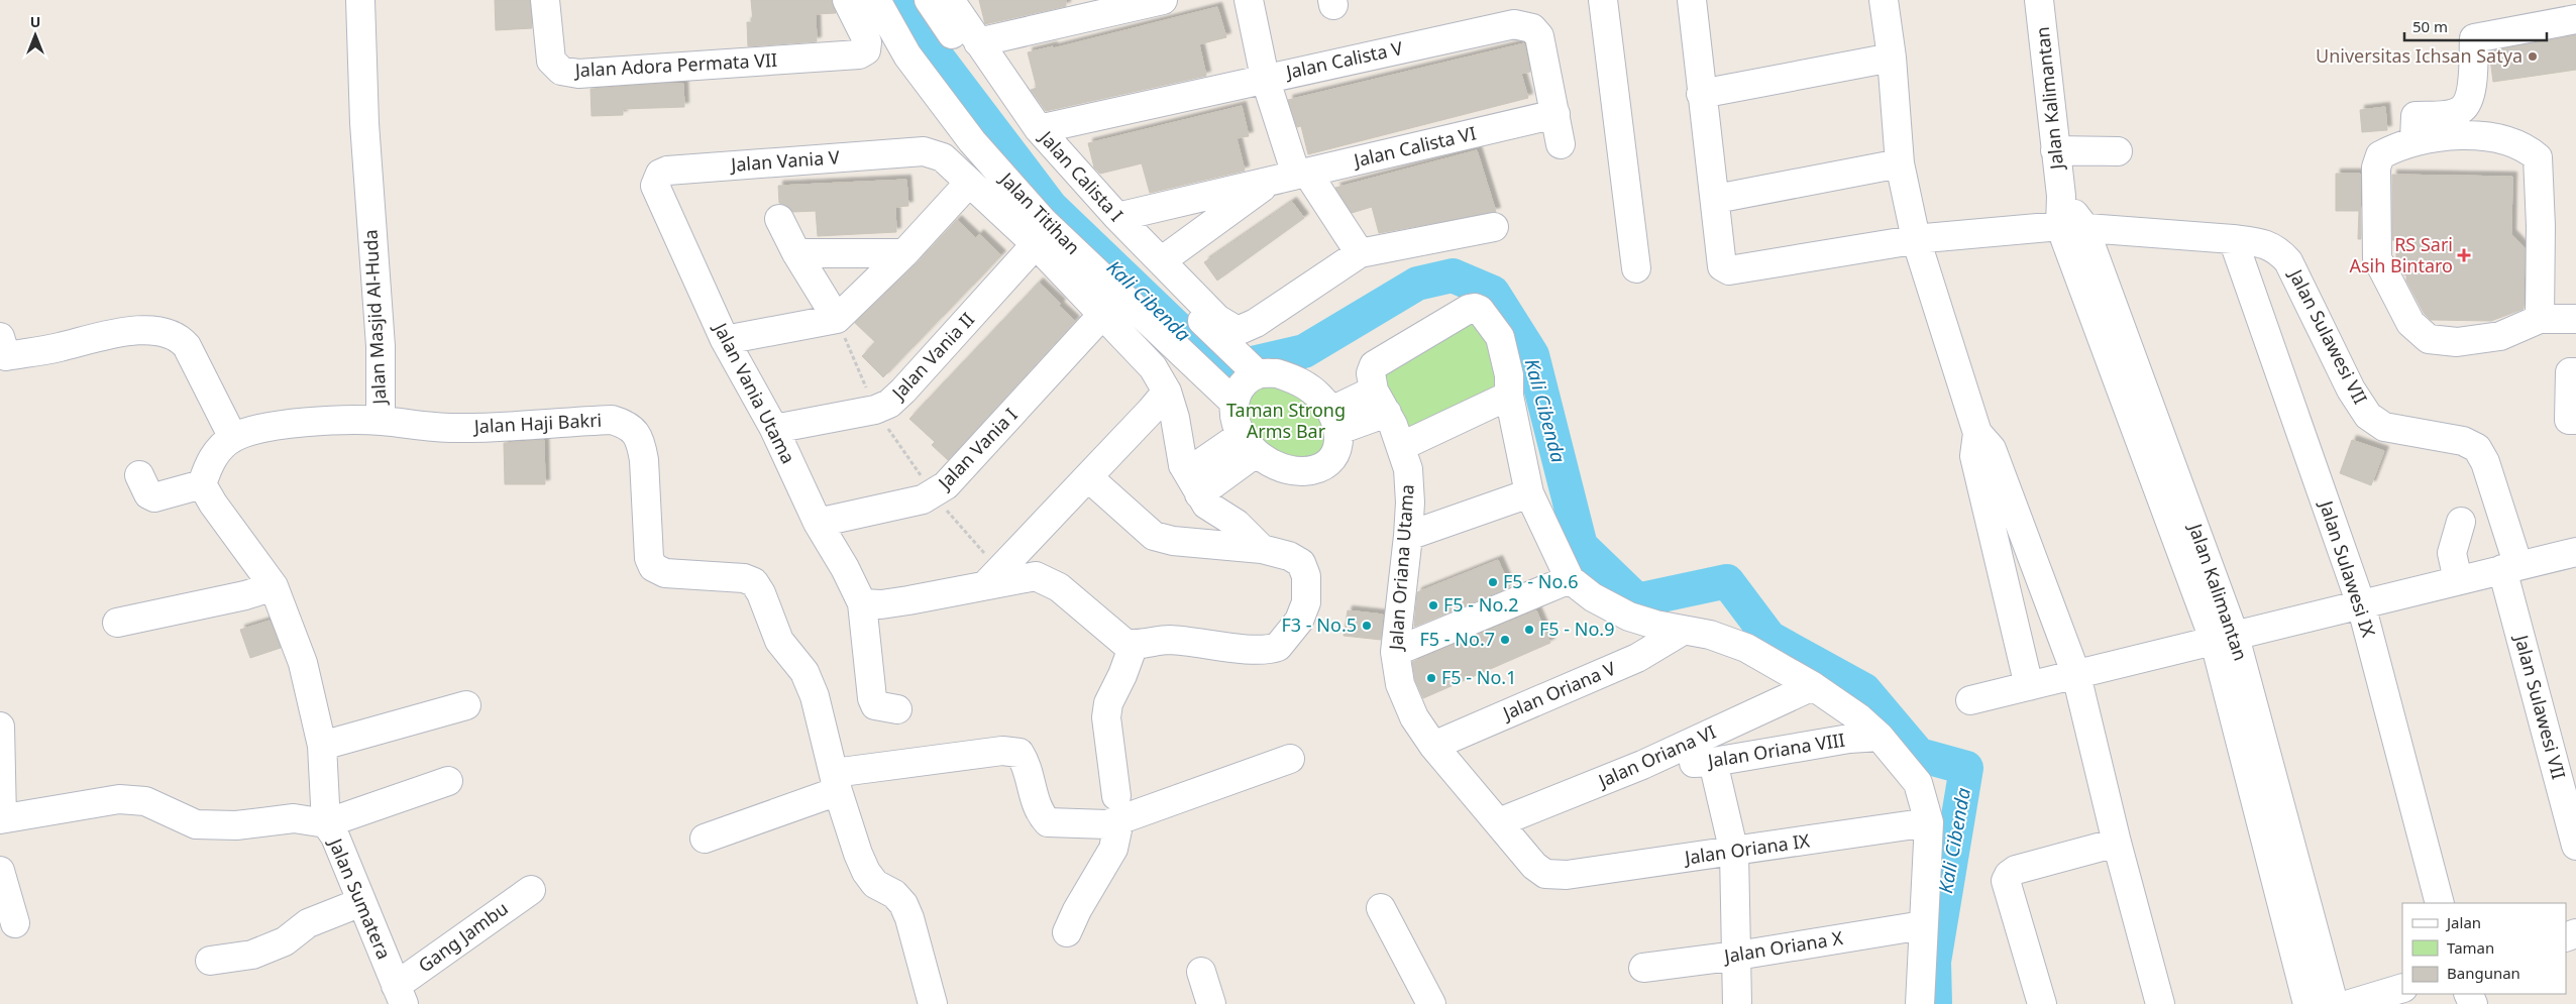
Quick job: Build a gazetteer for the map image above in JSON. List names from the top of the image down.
{
  "streets": {
    "street": [
      "Jalan Calista V",
      "Jalan Adora Permata VII",
      "Jalan Kalimantan",
      "Jalan Calista VI",
      "Jalan Vania V",
      "Jalan Calista I",
      "Jalan Titihan",
      "Jalan Masjid Al-Huda",
      "Jalan Sulawesi VII",
      "Jalan Vania II",
      "Jalan Vania Utama",
      "Jalan Haji Bakri",
      "Jalan Vania I",
      "Jalan Oriana Utama",
      "Jalan Sulawesi IX",
      "Jalan Oriana V",
      "Jalan Oriana VIII",
      "Jalan Oriana VI",
      "Jalan Oriana IX",
      "Jalan Sumatera",
      "Gang Jambu",
      "Jalan Oriana X"
    ]
  },
  "crossings": [
    ["Jalan Calista V", "Jalan Calista VI"],
    ["Jalan Calista V", "Jalan Calista I"],
    ["Jalan Calista VI", "Jalan Calista I"],
    ["Jalan Vania V", "Jalan Vania Utama"],
    ["Jalan Masjid Al-Huda", "Jalan Haji Bakri"],
    ["Jalan Sulawesi VII", "Jalan Sulawesi IX"],
    ["Jalan Vania II", "Jalan Vania Utama"],
    ["Jalan Vania Utama", "Jalan Vania I"],
    ["Jalan Oriana Utama", "Jalan Oriana V"],
    ["Jalan Oriana Utama", "Jalan Oriana VIII"],
    ["Jalan Oriana Utama", "Jalan Oriana VI"],
    ["Jalan Oriana Utama", "Jalan Oriana IX"],
    ["Jalan Oriana Utama", "Jalan Oriana X"],
    ["Jalan Oriana VIII", "Jalan Oriana VI"],
    ["Jalan Sumatera", "Gang Jambu"]
  ],
  "water": ["Kali Cibenda"],
  "parks": ["Taman Strong Arms Bar"],
  "places": {
    "other": [
      "Universitas Ichsan Satya",
      "F5 - No.6",
      "F5 - No.2",
      "F3 - No.5",
      "F5 - No.9",
      "F5 - No.7",
      "F5 - No.1"
    ],
    "health": ["RS Sari Asih Bintaro"]
  },
  "legend": ["Jalan", "Taman", "Bangunan"],
  "scale_bar": "50 m",
  "north": "top"
}
